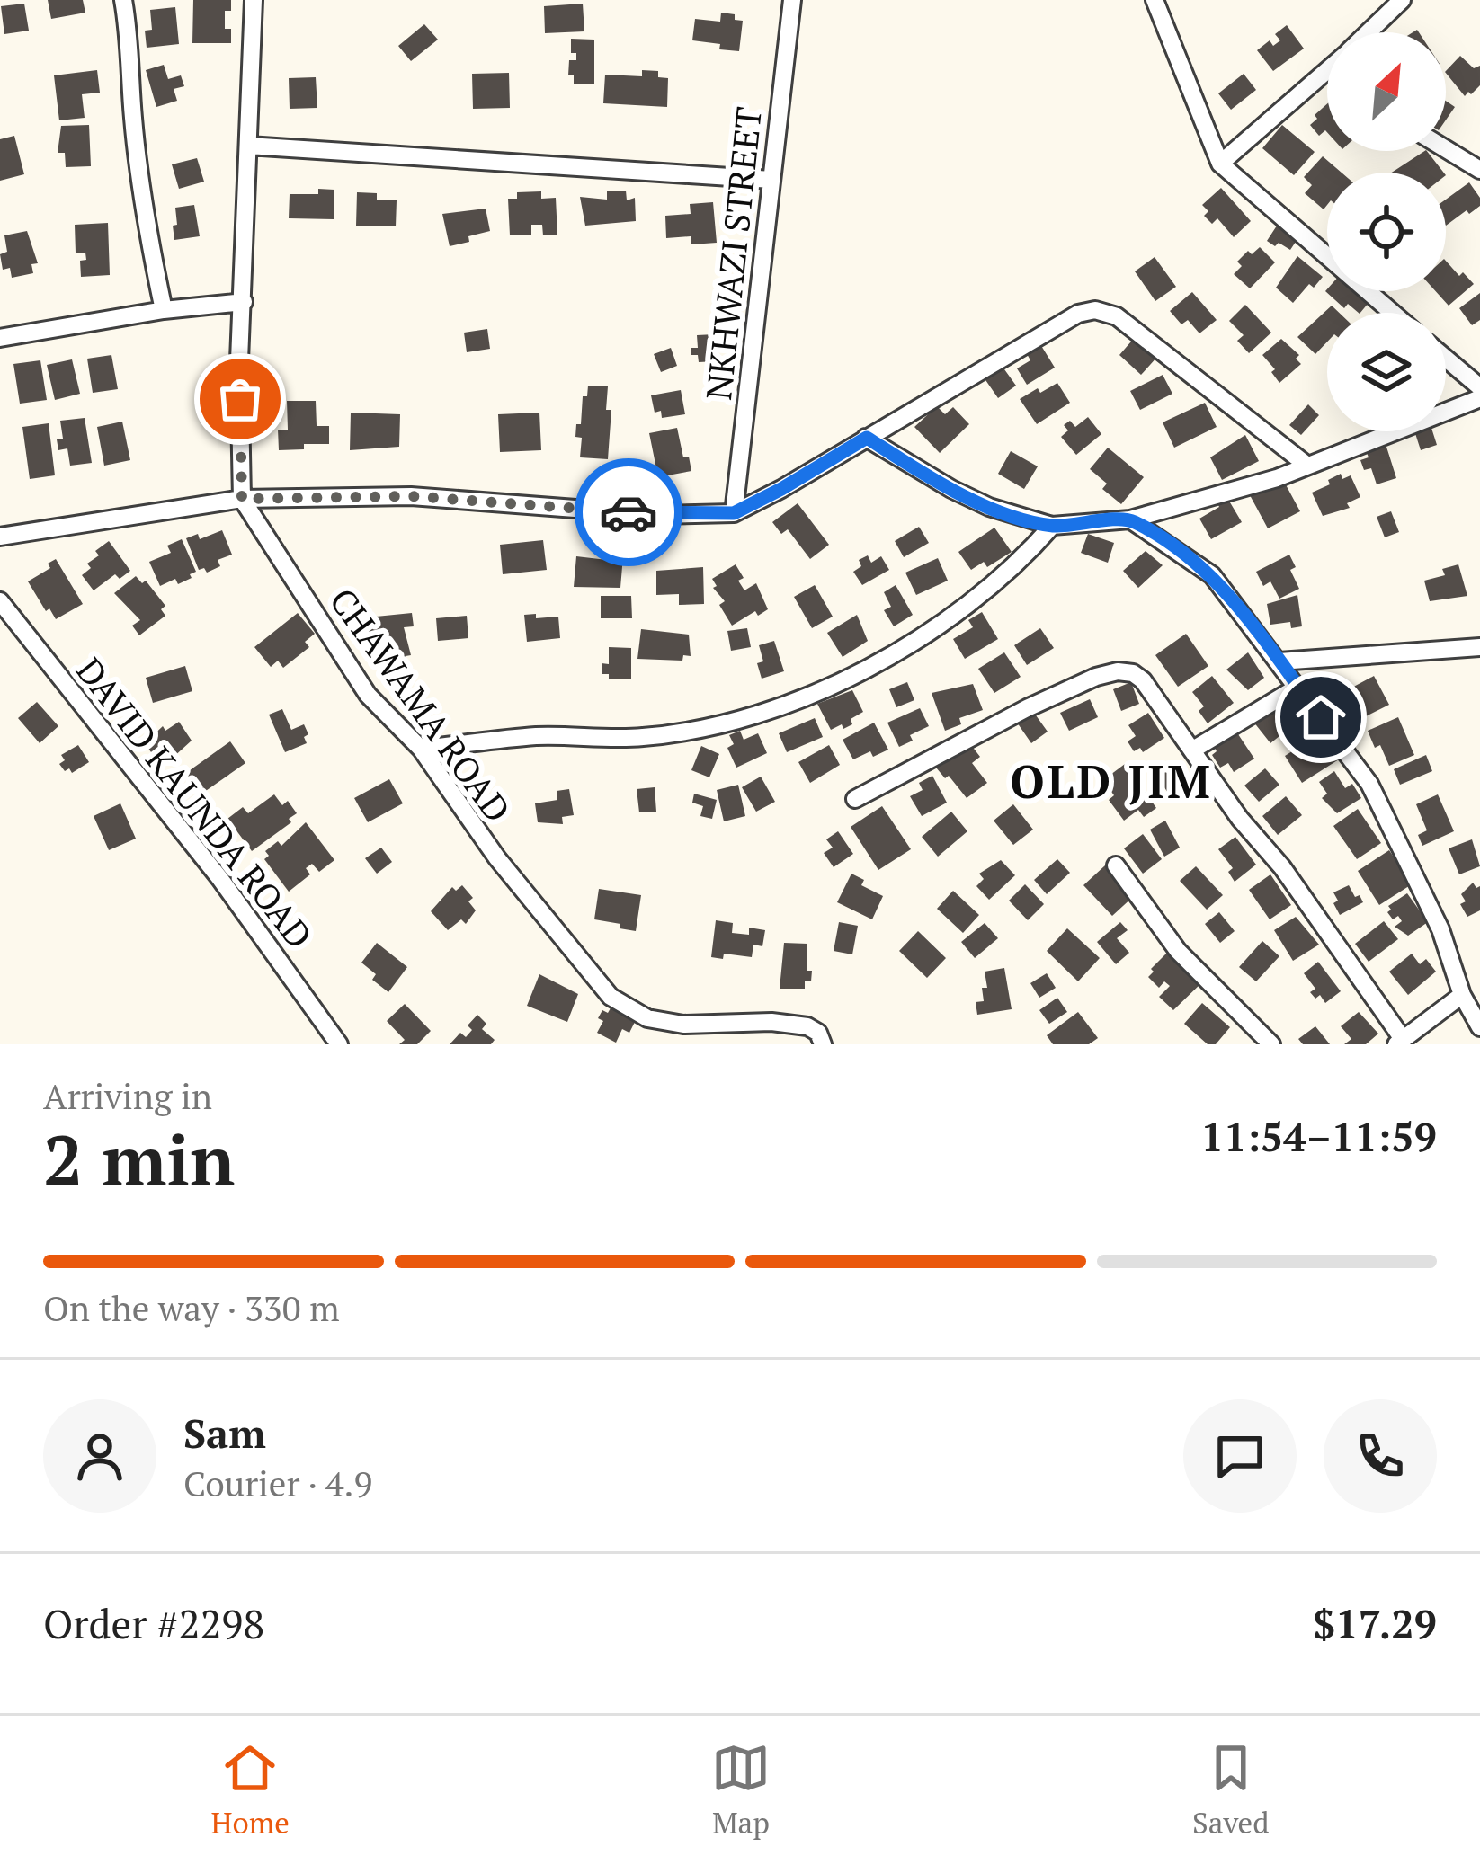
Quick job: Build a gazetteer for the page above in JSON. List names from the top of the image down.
{
  "streets": {
    "street": ["NKHWAZI STREET", "CHAWAMA ROAD", "DAVID KAUNDA ROAD"]
  },
  "districts": ["OLD JIM"],
  "north": "top right",
  "page": {
    "heading": ["2 min", "Arriving in", "11:54–11:59"],
    "panel": [
      "Sam",
      "Courier · 4.9",
      "Order #2298",
      "$17.29"
    ],
    "bar": "On the way · 330 m",
    "tabs": ["Home", "Map", "Saved"]
  }
}
